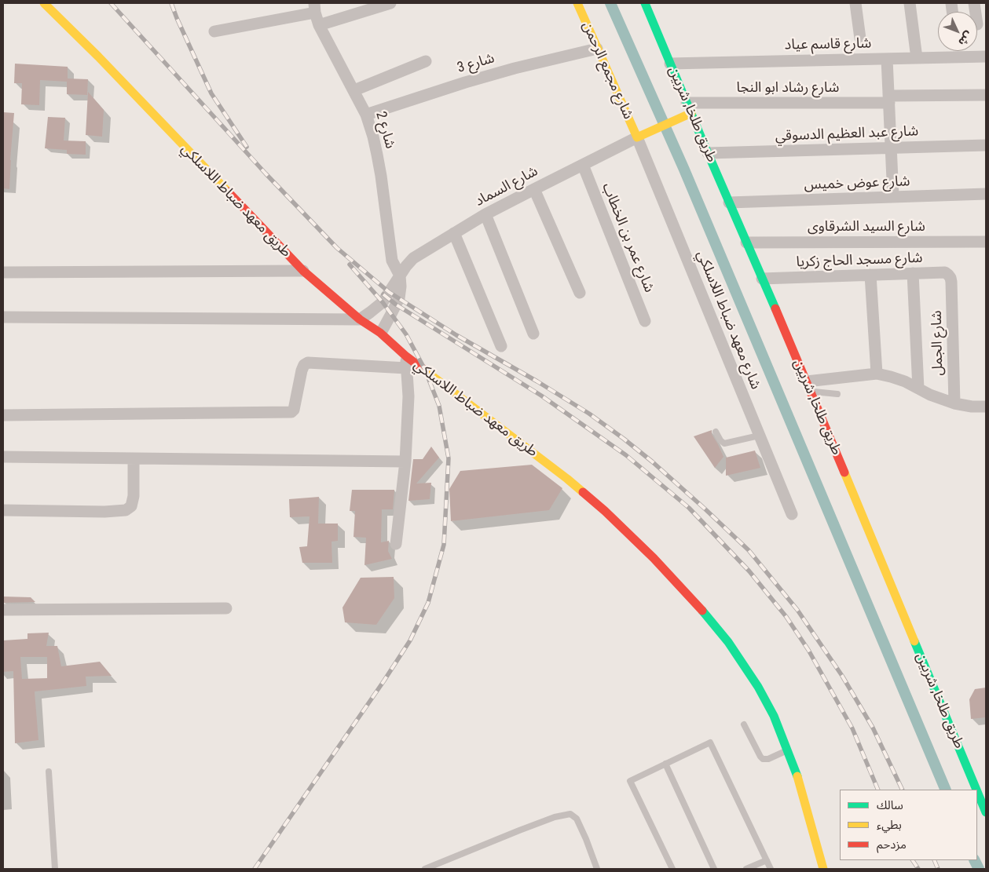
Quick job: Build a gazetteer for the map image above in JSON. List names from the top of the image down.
{
  "streets": {
    "street": [
      "شارع قاسم عياد",
      "شارع 3",
      "شارع مجمع الرحمن",
      "شارع رشاد ابو النجا",
      "طريق طلخا, شربين",
      "شارع 2",
      "شارع عبد العظيم الدسوقي",
      "شارع عوض خميس",
      "شارع السماد",
      "طريق معهد ضباط اللاسلكي",
      "شارع السيد الشرقاوى",
      "شارع عمر بن الخطاب",
      "شارع مسجد الحاج زكريا",
      "شارع معهد ضباط اللاسلكي",
      "شارع الجمل"
    ]
  },
  "crossings": [
    ["شارع قاسم عياد", "طريق طلخا, شربين"],
    ["شارع 3", "شارع مجمع الرحمن"],
    ["شارع 3", "شارع 2"],
    ["شارع مجمع الرحمن", "شارع السماد"],
    ["شارع مجمع الرحمن", "شارع معهد ضباط اللاسلكي"],
    ["شارع رشاد ابو النجا", "طريق طلخا, شربين"],
    ["طريق طلخا, شربين", "شارع عبد العظيم الدسوقي"],
    ["طريق طلخا, شربين", "شارع عوض خميس"],
    ["طريق طلخا, شربين", "شارع السيد الشرقاوى"],
    ["طريق طلخا, شربين", "شارع مسجد الحاج زكريا"],
    ["شارع 2", "شارع السماد"],
    ["شارع السماد", "طريق معهد ضباط اللاسلكي"],
    ["شارع السماد", "شارع عمر بن الخطاب"],
    ["شارع السماد", "شارع معهد ضباط اللاسلكي"],
    ["شارع مسجد الحاج زكريا", "شارع الجمل"]
  ],
  "legend": ["سالك", "بطيء", "مزدحم"],
  "north": "bottom right"
}
